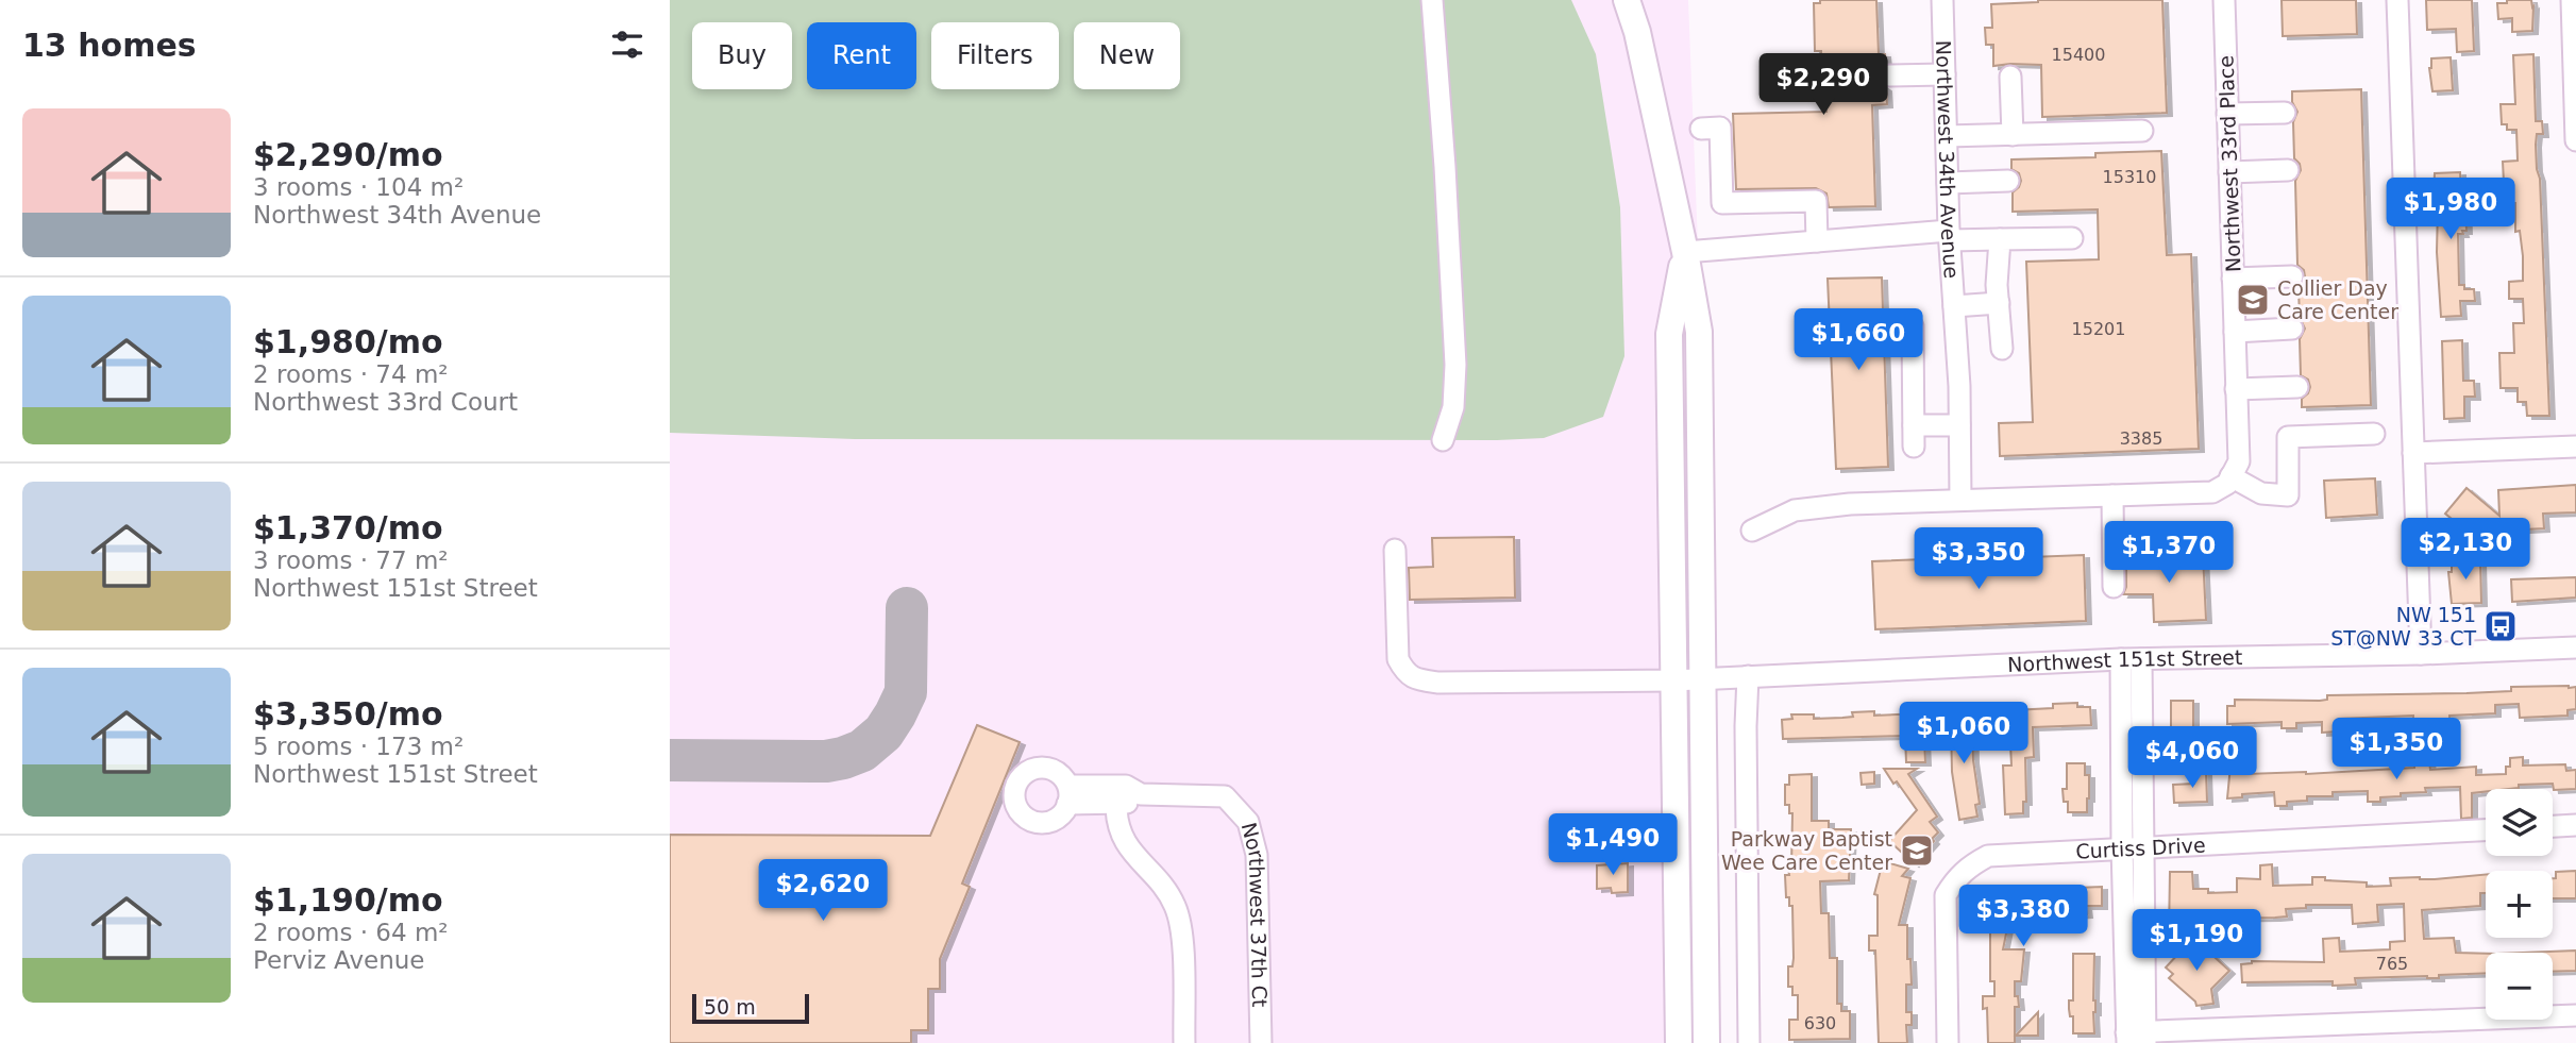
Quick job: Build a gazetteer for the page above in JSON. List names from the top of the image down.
{
  "streets": {
    "street": [
      "Northwest 34th Avenue",
      "Northwest 33rd Place",
      "Northwest 151st Street",
      "Curtiss Drive",
      "Northwest 37th Ct"
    ]
  },
  "places": {
    "school or university": ["Collier Day Care Center", "Parkway Baptist Wee Care Center"],
    "bus stop": ["NW 151 ST@NW 33 CT"]
  },
  "house_numbers": [
    "15400",
    "15310",
    "15201",
    "3385",
    "765",
    "630"
  ],
  "scale_bar": "50 m",
  "page": {
    "heading": "13 homes",
    "chip": [
      "Buy",
      "Rent",
      "Filters",
      "New"
    ],
    "price": [
      "$2,290",
      "$1,980",
      "$1,660",
      "$2,130",
      "$1,370",
      "$3,350",
      "$1,060",
      "$1,350",
      "$4,060",
      "$1,490",
      "$2,620",
      "$3,380",
      "$1,190"
    ],
    "list": [
      {
        "name": "$2,290/mo",
        "note": "3 rooms · 104 m² · Northwest 34th Avenue"
      },
      {
        "name": "$1,980/mo",
        "note": "2 rooms · 74 m² · Northwest 33rd Court"
      },
      {
        "name": "$1,370/mo",
        "note": "3 rooms · 77 m² · Northwest 151st Street"
      },
      {
        "name": "$3,350/mo",
        "note": "5 rooms · 173 m² · Northwest 151st Street"
      },
      {
        "name": "$1,190/mo",
        "note": "2 rooms · 64 m² · Perviz Avenue"
      }
    ],
    "map_buttons": ["+", "−"],
    "scale": "50 m"
  }
}
